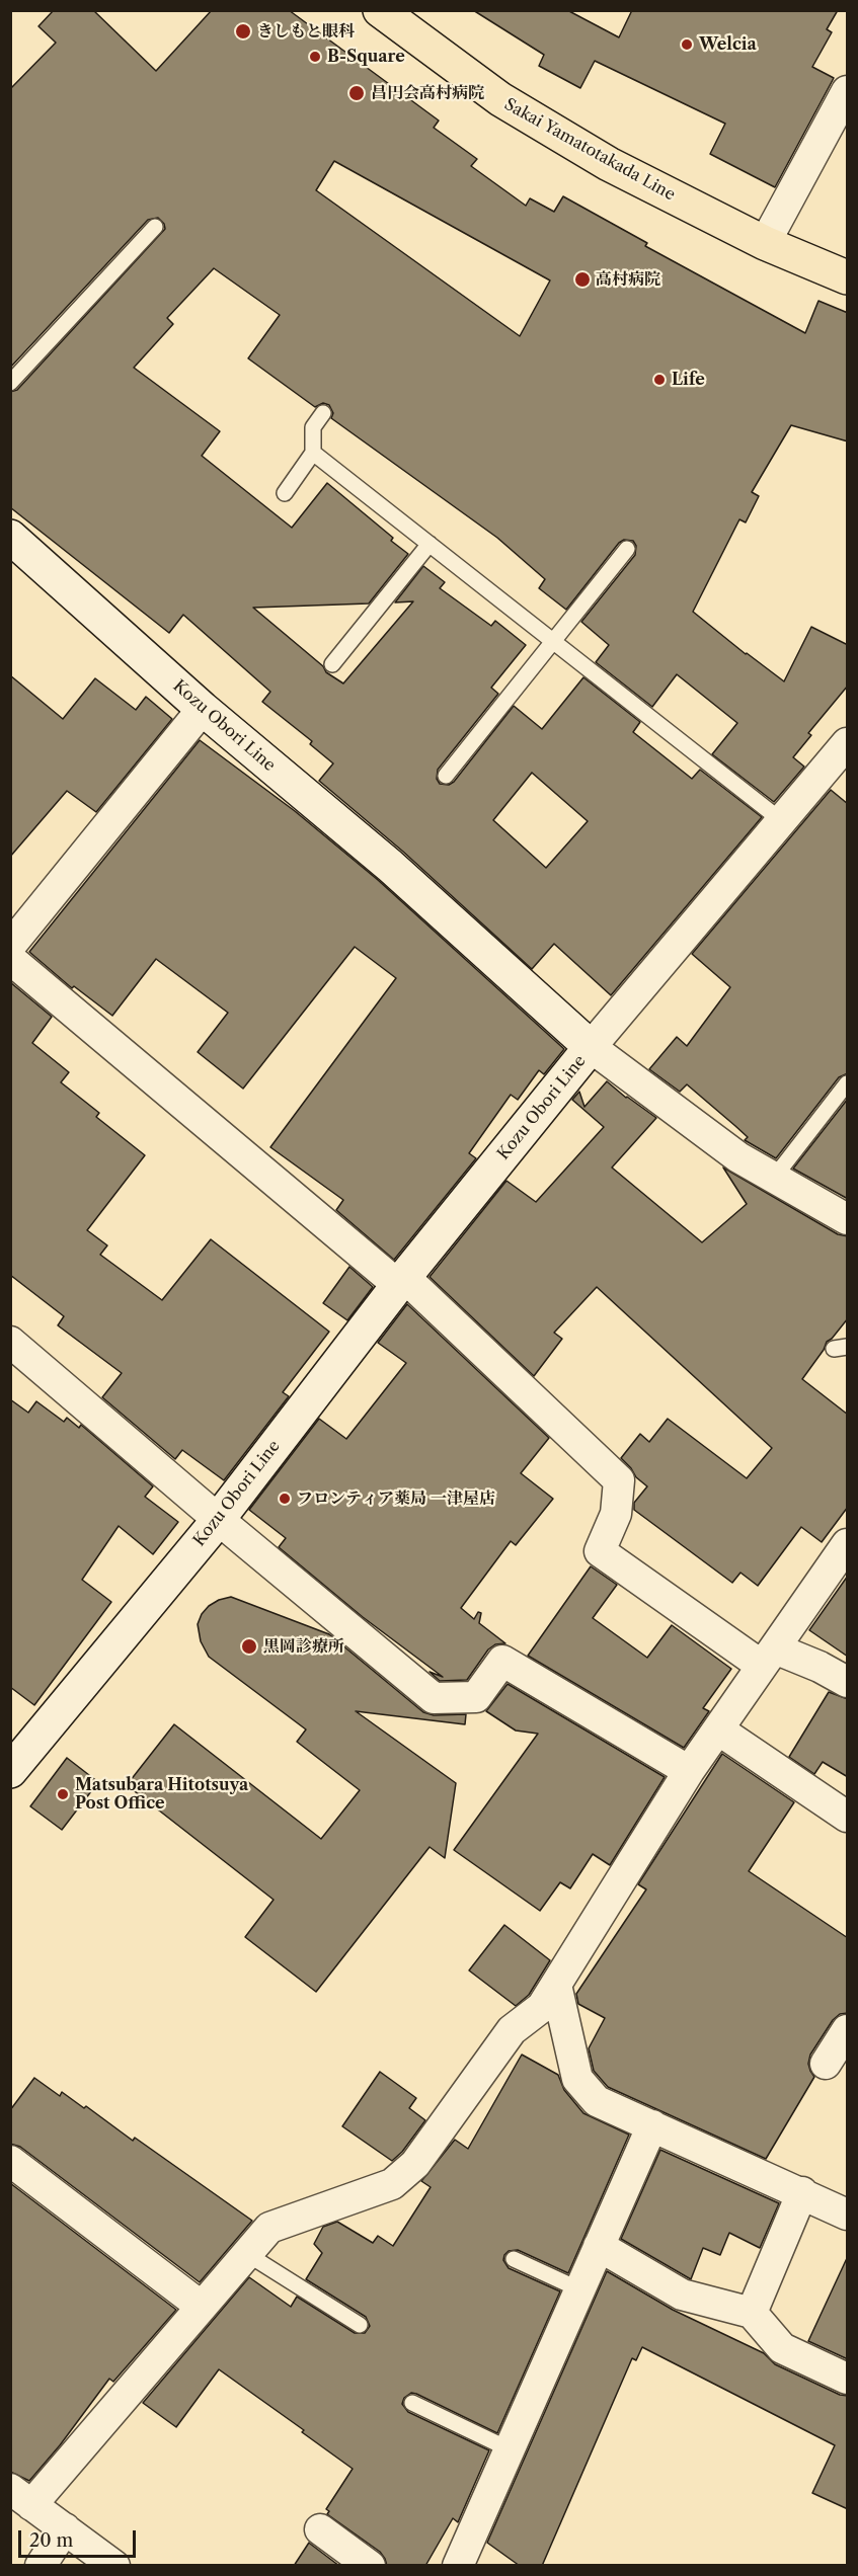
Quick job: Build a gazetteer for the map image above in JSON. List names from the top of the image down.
{
  "streets": {
    "main road": ["Sakai Yamatotakada Line", "Kozu Obori Line"]
  },
  "places": [
    "きしもと眼科",
    "Welcia",
    "B-Square",
    "昌円会高村病院",
    "高村病院",
    "Life",
    "フロンティア薬局 一津屋店",
    "黒岡診療所",
    "Matsubara Hitotsuya Post Office"
  ],
  "scale_bar": "20 m"
}
